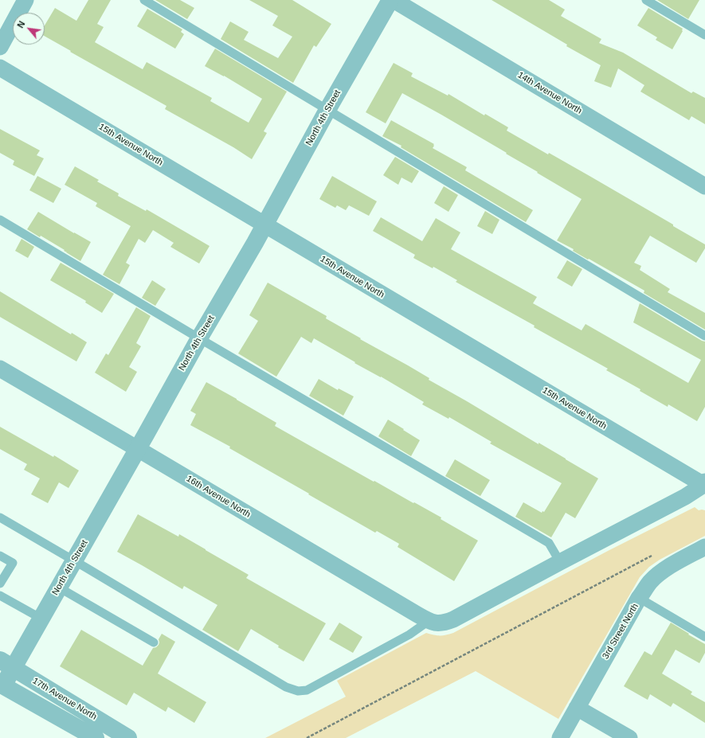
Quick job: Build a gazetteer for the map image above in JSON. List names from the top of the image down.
{
  "streets": {
    "street": [
      "14th Avenue North",
      "North 4th Street",
      "15th Avenue North",
      "16th Avenue North",
      "3rd Street North",
      "17th Avenue North"
    ]
  },
  "crossings": [
    ["North 4th Street", "15th Avenue North"],
    ["North 4th Street", "16th Avenue North"],
    ["North 4th Street", "17th Avenue North"]
  ],
  "north": "top left"
}
